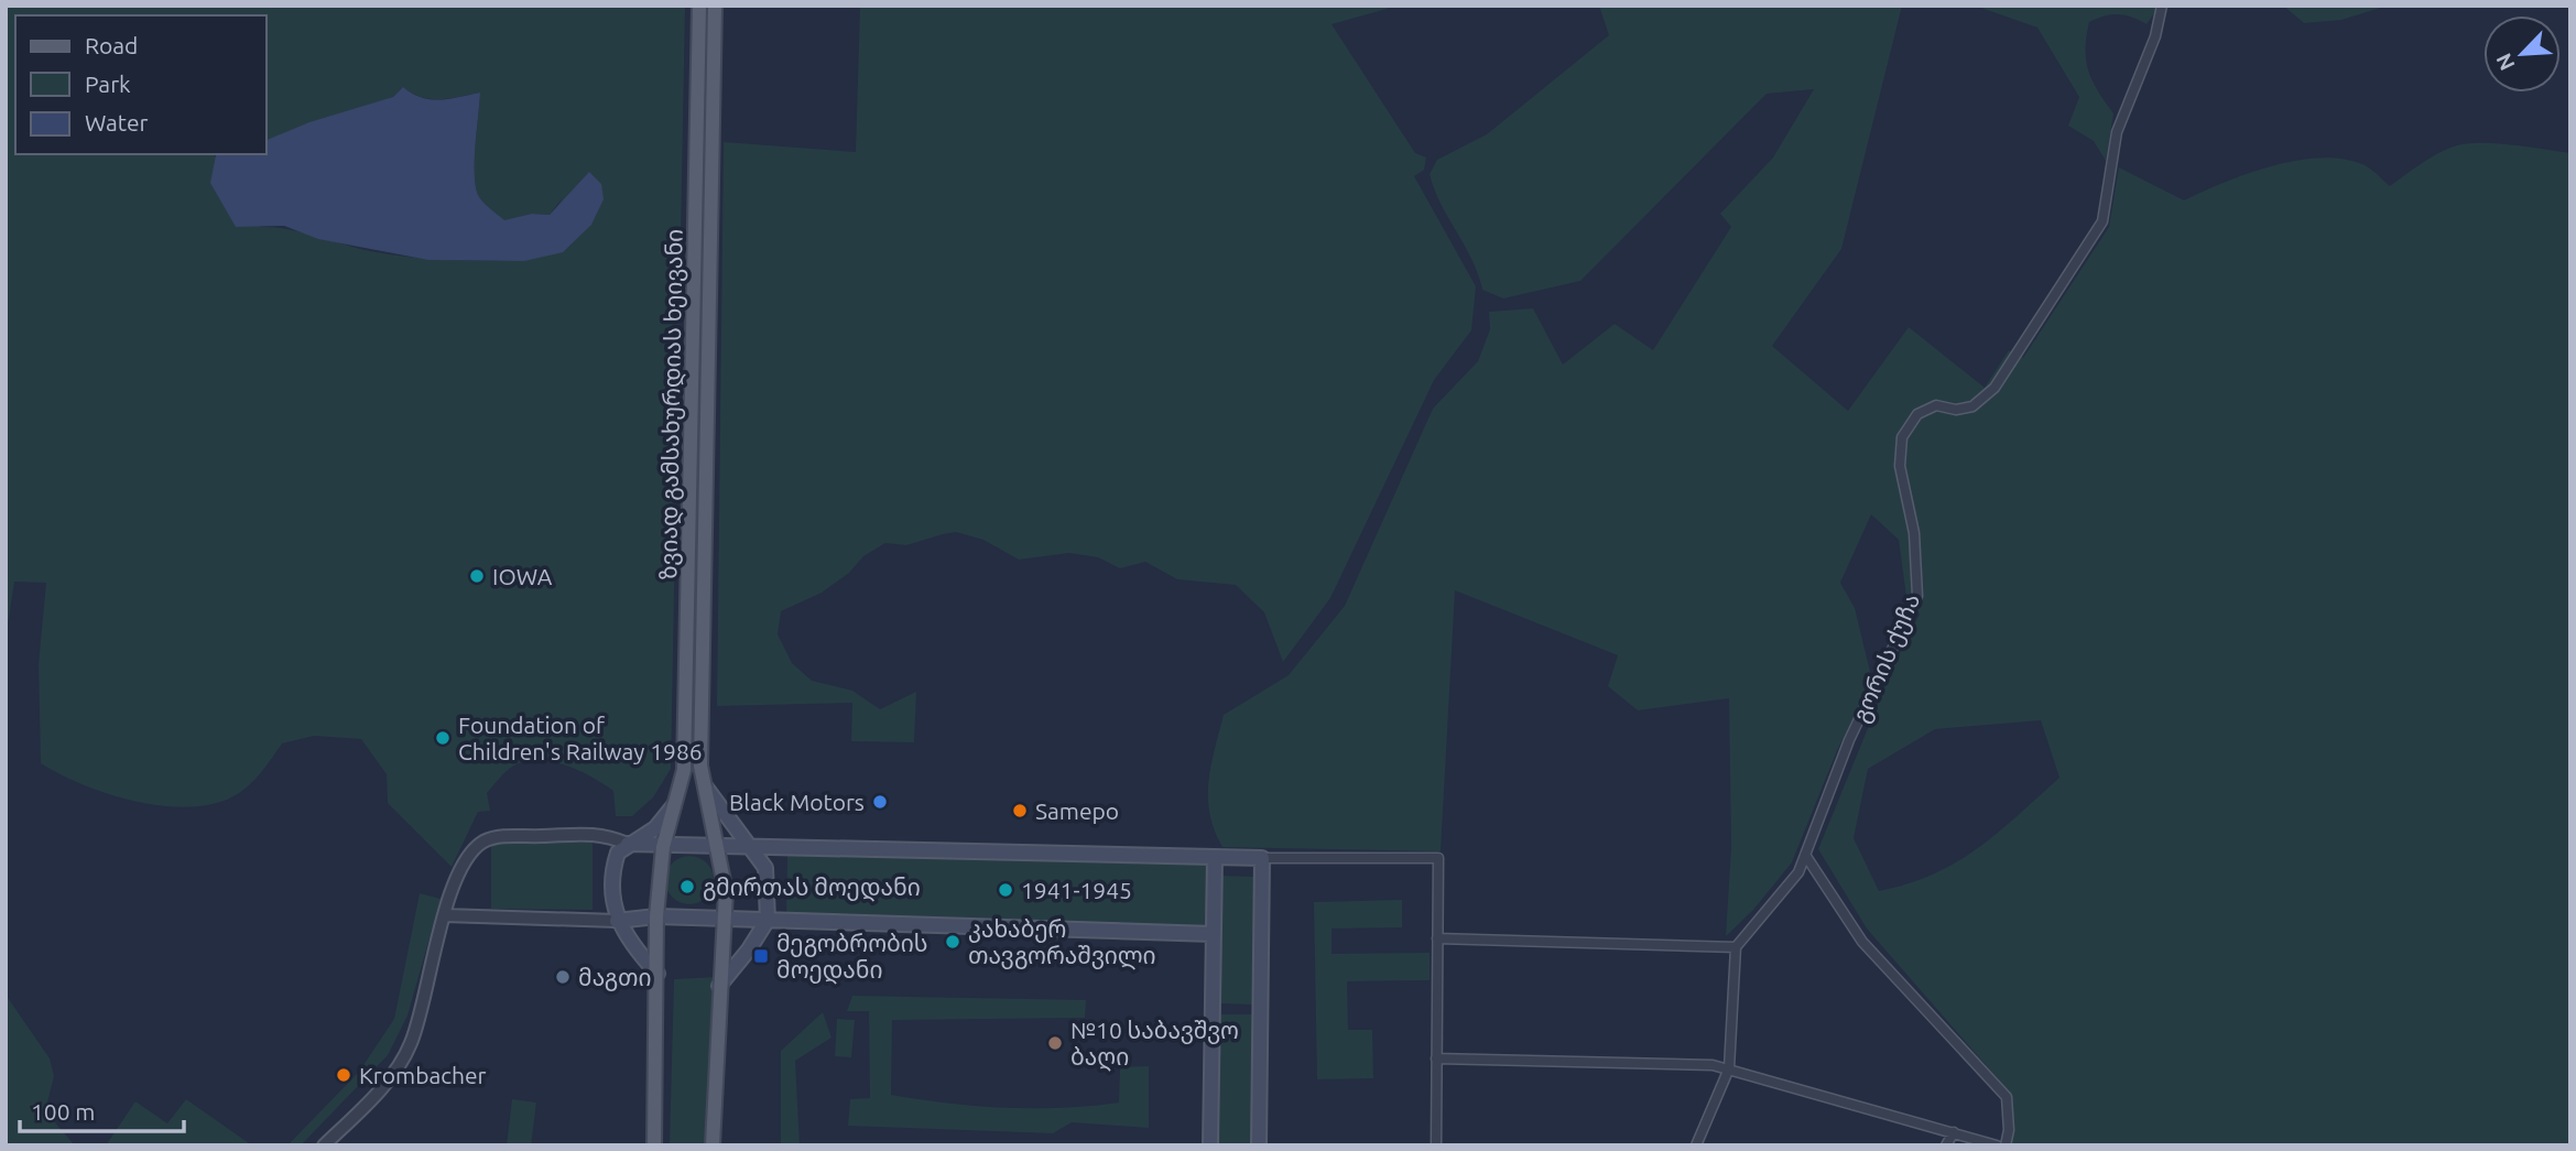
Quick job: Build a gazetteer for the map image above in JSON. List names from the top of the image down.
{
  "streets": {
    "main road": ["ზვიად გამსახურდიას ხეივანი"],
    "street": ["გორის ქუჩა"]
  },
  "places": {
    "other": [
      "IOWA",
      "Foundation of Children's Railway 1986",
      "Black Motors",
      "Samepo",
      "გმირთას მოედანი",
      "1941-1945",
      "კახაბერ თავგორაშვილი",
      "მაგთი",
      "№10 საბავშვო ბაღი",
      "Krombacher"
    ],
    "transit": ["მეგობრობის მოედანი"]
  },
  "legend": ["Road", "Park", "Water"],
  "scale_bar": "100 m",
  "north": "bottom left"
}
